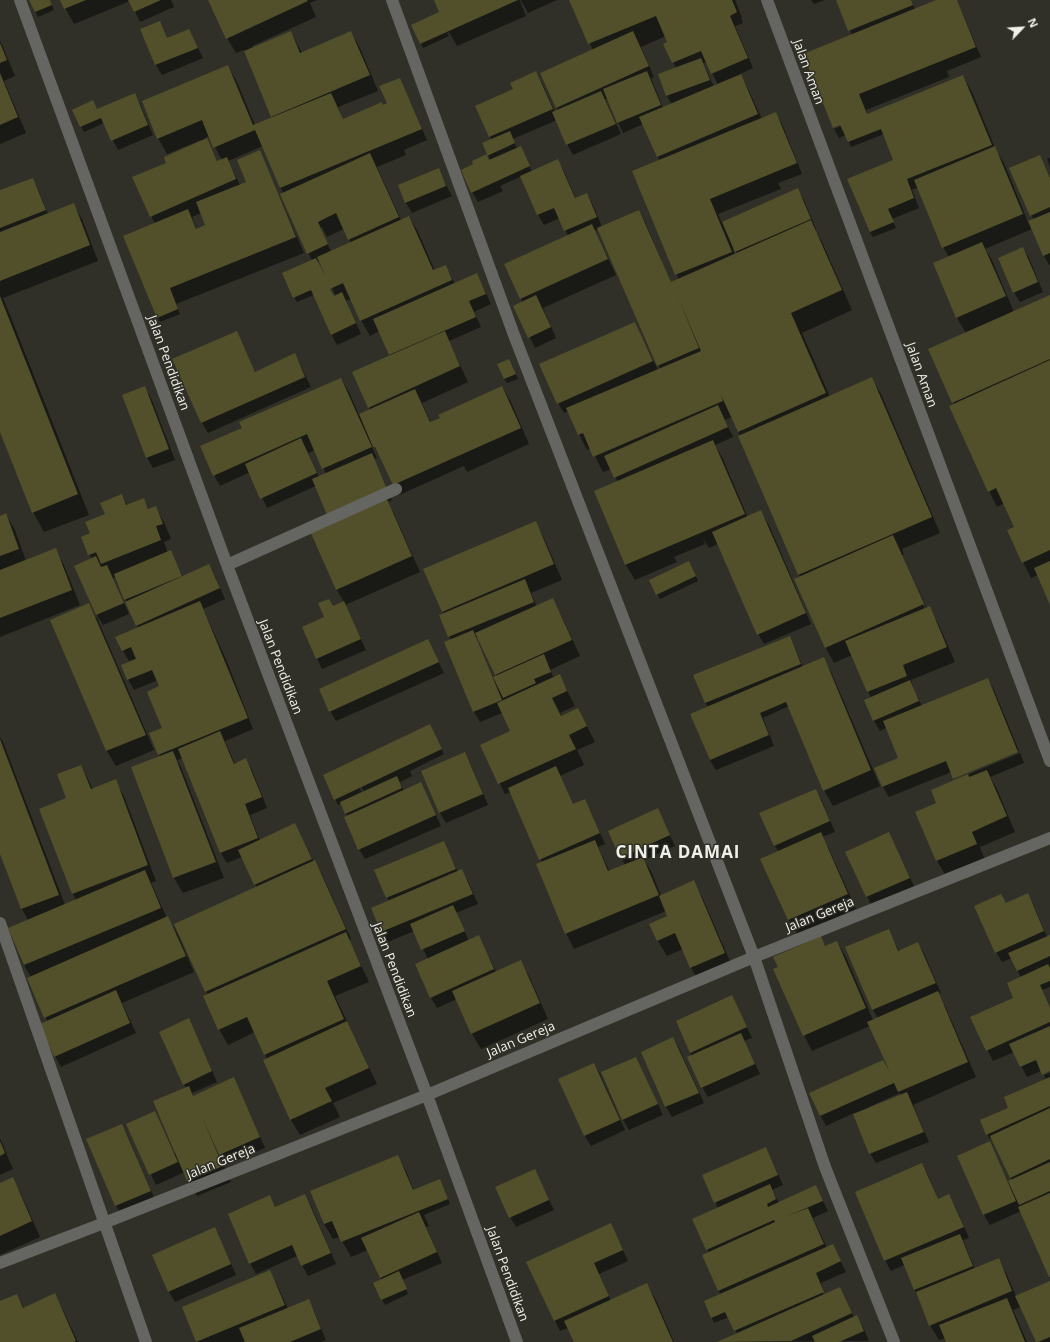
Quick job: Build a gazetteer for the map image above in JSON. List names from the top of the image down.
{
  "streets": {
    "street": ["Jalan Aman", "Jalan Pendidikan", "Jalan Gereja"]
  },
  "crossings": [
    ["Jalan Pendidikan", "Jalan Gereja"]
  ],
  "districts": ["CINTA DAMAI"],
  "north": "top right"
}
